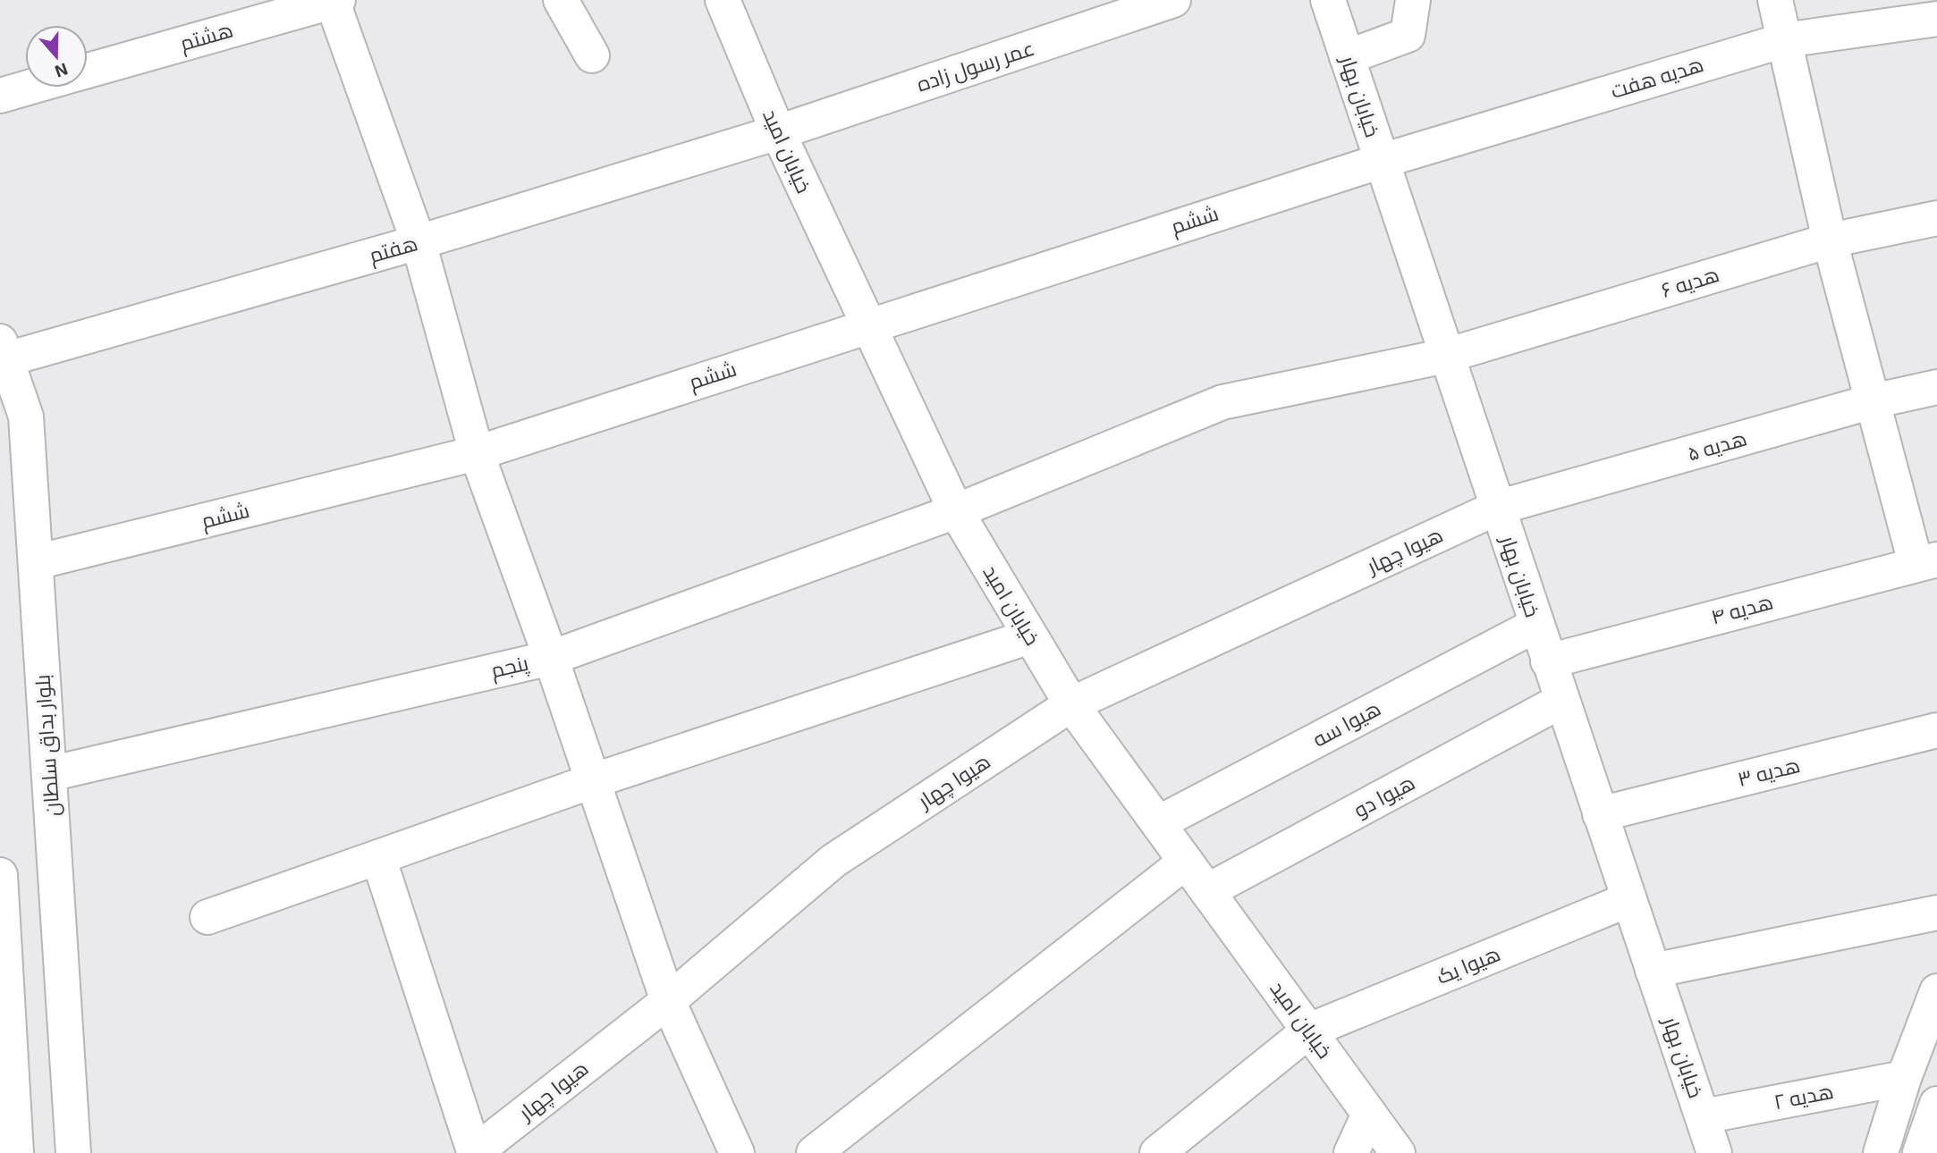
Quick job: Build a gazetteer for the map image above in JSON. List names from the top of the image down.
{
  "streets": {
    "street": [
      "هشتم",
      "عمر رسول زاده",
      "هدیه هفت",
      "خیابان بهار",
      "خیابان امید",
      "ششم",
      "هفتم",
      "هدیه ۶",
      "هدیه ۵",
      "هیوا چهار",
      "هدیه ۴",
      "پنجم",
      "هیوا سه",
      "بلوار بداق سلطان",
      "هدیه ۳",
      "هیوا دو",
      "هیوا یک",
      "هدیه ۲"
    ]
  },
  "crossings": [
    ["عمر رسول زاده", "خیابان امید"],
    ["عمر رسول زاده", "هفتم"],
    ["هدیه هفت", "خیابان بهار"],
    ["هدیه هفت", "ششم"],
    ["خیابان بهار", "ششم"],
    ["خیابان بهار", "هدیه ۶"],
    ["خیابان بهار", "هدیه ۵"],
    ["خیابان بهار", "هیوا چهار"],
    ["خیابان بهار", "هدیه ۴"],
    ["خیابان بهار", "هیوا سه"],
    ["خیابان بهار", "هدیه ۳"],
    ["خیابان بهار", "هیوا دو"],
    ["خیابان بهار", "هیوا یک"],
    ["خیابان بهار", "هدیه ۲"],
    ["خیابان امید", "ششم"],
    ["خیابان امید", "هفتم"],
    ["خیابان امید", "هدیه ۶"],
    ["خیابان امید", "هیوا چهار"],
    ["خیابان امید", "پنجم"],
    ["خیابان امید", "هیوا سه"],
    ["خیابان امید", "هیوا دو"],
    ["خیابان امید", "هیوا یک"],
    ["ششم", "بلوار بداق سلطان"],
    ["هفتم", "بلوار بداق سلطان"],
    ["هدیه ۶", "پنجم"],
    ["هدیه ۵", "هیوا چهار"],
    ["پنجم", "بلوار بداق سلطان"]
  ],
  "north": "bottom"
}
